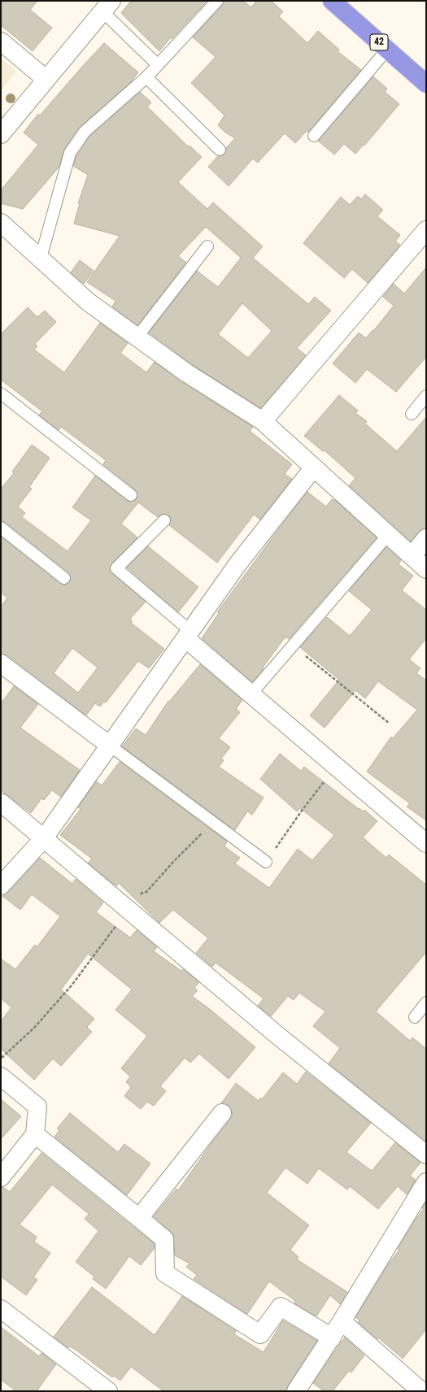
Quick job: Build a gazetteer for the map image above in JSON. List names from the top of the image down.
{
  "streets": {
    "highway": ["42"]
  }
}
